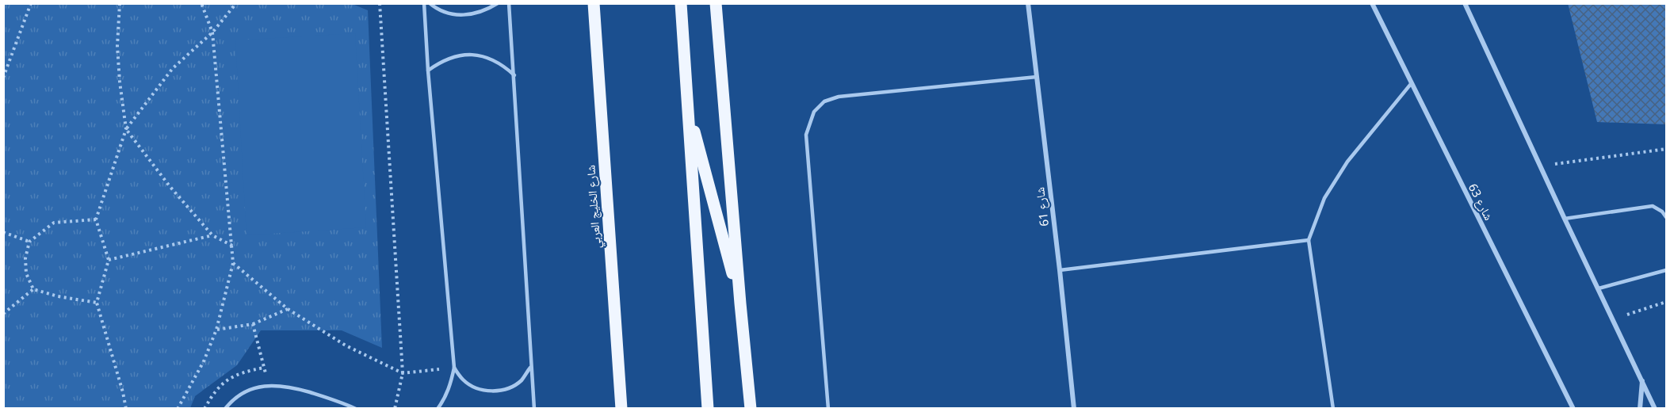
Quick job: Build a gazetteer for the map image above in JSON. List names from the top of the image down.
{
  "streets": {
    "main road": ["شارع الخليج العربي"],
    "street": ["شارع 63", "شارع 61"]
  }
}
